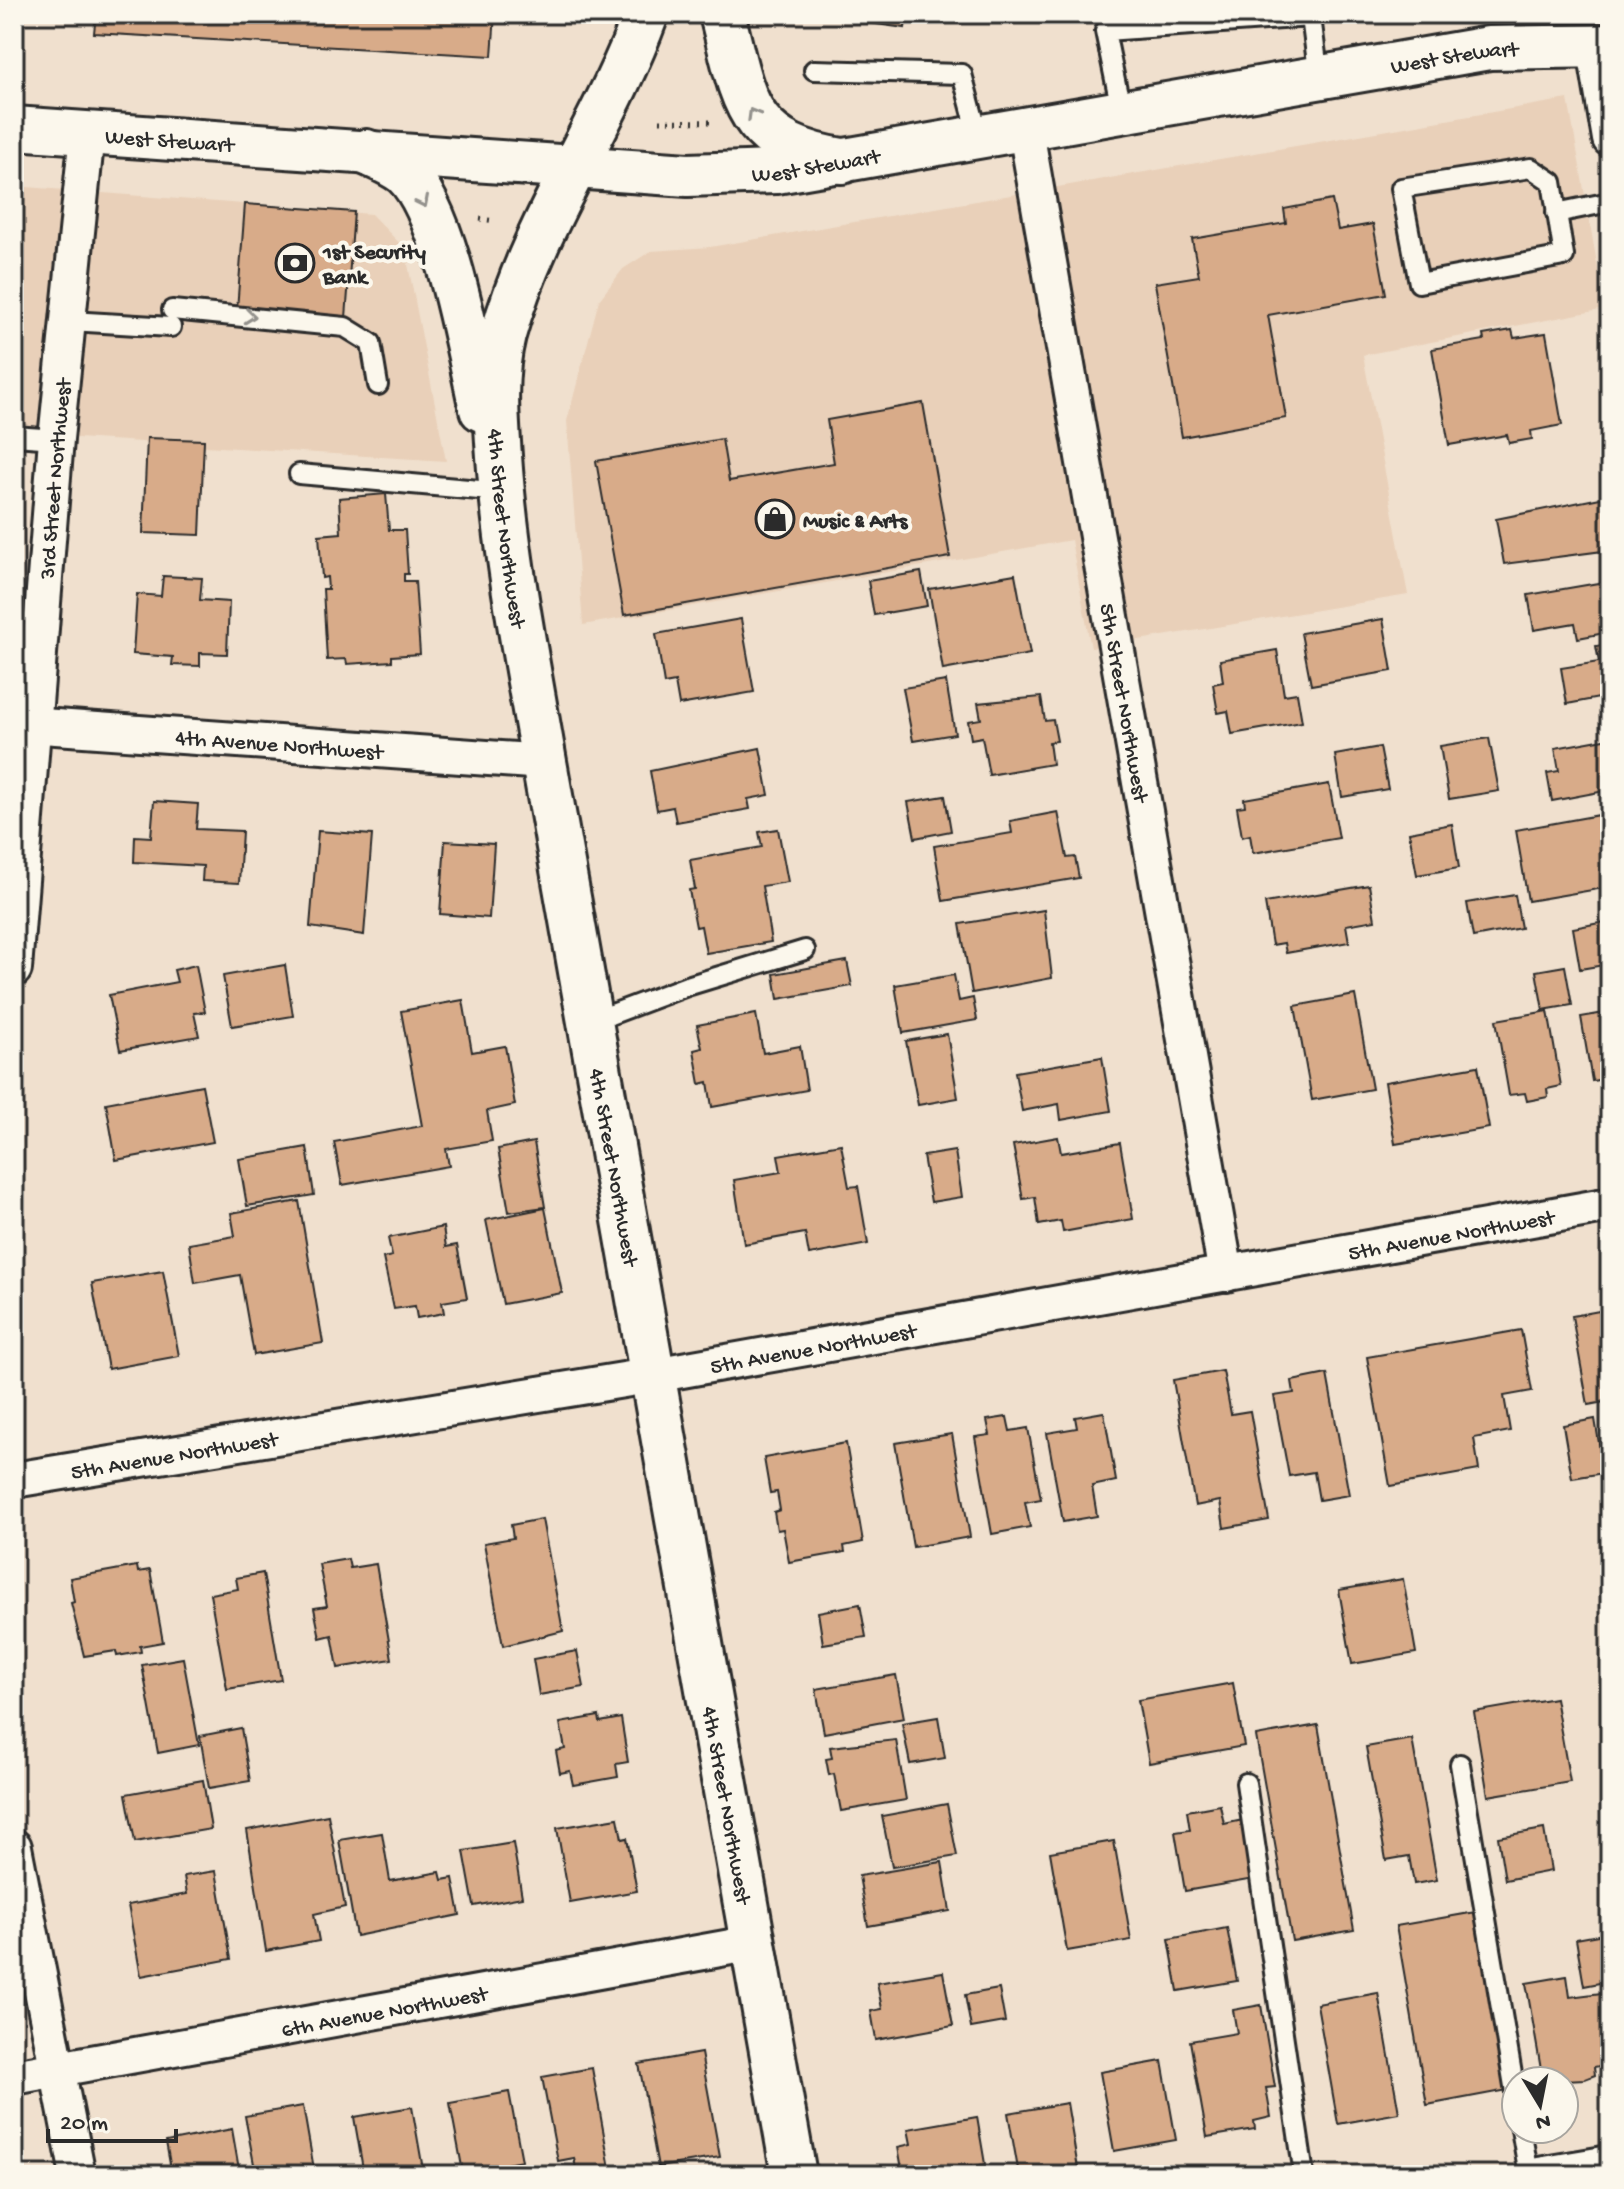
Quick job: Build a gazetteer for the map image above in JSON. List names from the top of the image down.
{
  "streets": {
    "main road": ["4th Street Northwest"],
    "street": [
      "West Stewart",
      "3rd Street Northwest",
      "5th Street Northwest",
      "4th Avenue Northwest",
      "5th Avenue Northwest",
      "6th Avenue Northwest"
    ]
  },
  "crossings": [
    ["West Stewart", "3rd Street Northwest"],
    ["West Stewart", "4th Street Northwest"],
    ["West Stewart", "5th Street Northwest"],
    ["3rd Street Northwest", "4th Avenue Northwest"],
    ["4th Street Northwest", "4th Avenue Northwest"],
    ["4th Street Northwest", "5th Avenue Northwest"],
    ["4th Street Northwest", "6th Avenue Northwest"],
    ["5th Street Northwest", "5th Avenue Northwest"]
  ],
  "places": {
    "bank": ["1st Security Bank"],
    "shop": ["Music & Arts"]
  },
  "scale_bar": "20 m",
  "north": "bottom"
}
